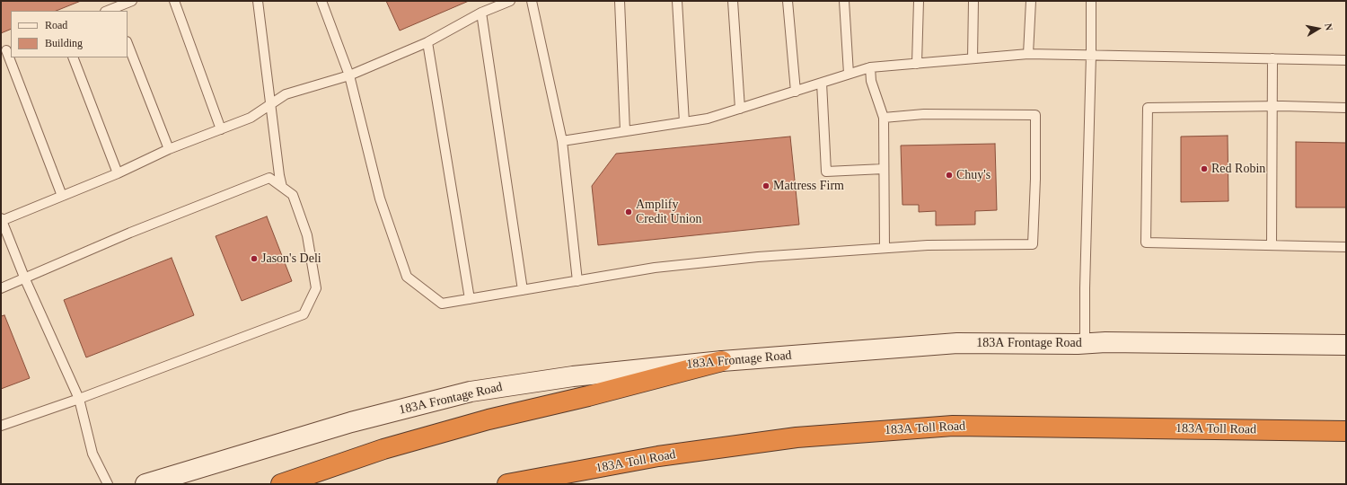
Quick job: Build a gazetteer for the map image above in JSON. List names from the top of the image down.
{
  "streets": {
    "highway": ["183A Toll Road"],
    "main road": ["183A Frontage Road"]
  },
  "places": [
    "Red Robin",
    "Chuy's",
    "Mattress Firm",
    "Amplify Credit Union",
    "Jason's Deli"
  ],
  "legend": ["Road", "Building"],
  "north": "right"
}
